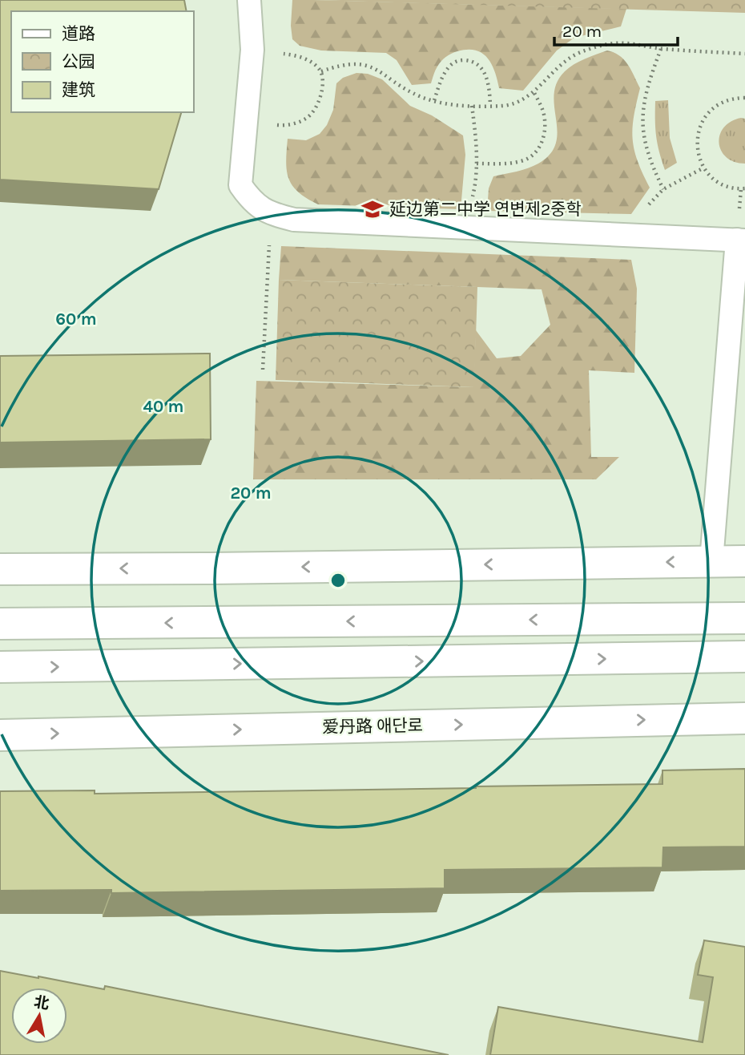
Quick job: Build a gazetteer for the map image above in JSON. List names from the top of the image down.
{
  "streets": {
    "street": ["爱丹路 애단로"]
  },
  "places": {
    "school or university": ["延边第二中学 연변제2중학"]
  },
  "legend": ["道路", "公园", "建筑"],
  "scale_bar": "20 m",
  "north": "top",
  "rings": ["60 m", "40 m", "20 m"]
}
